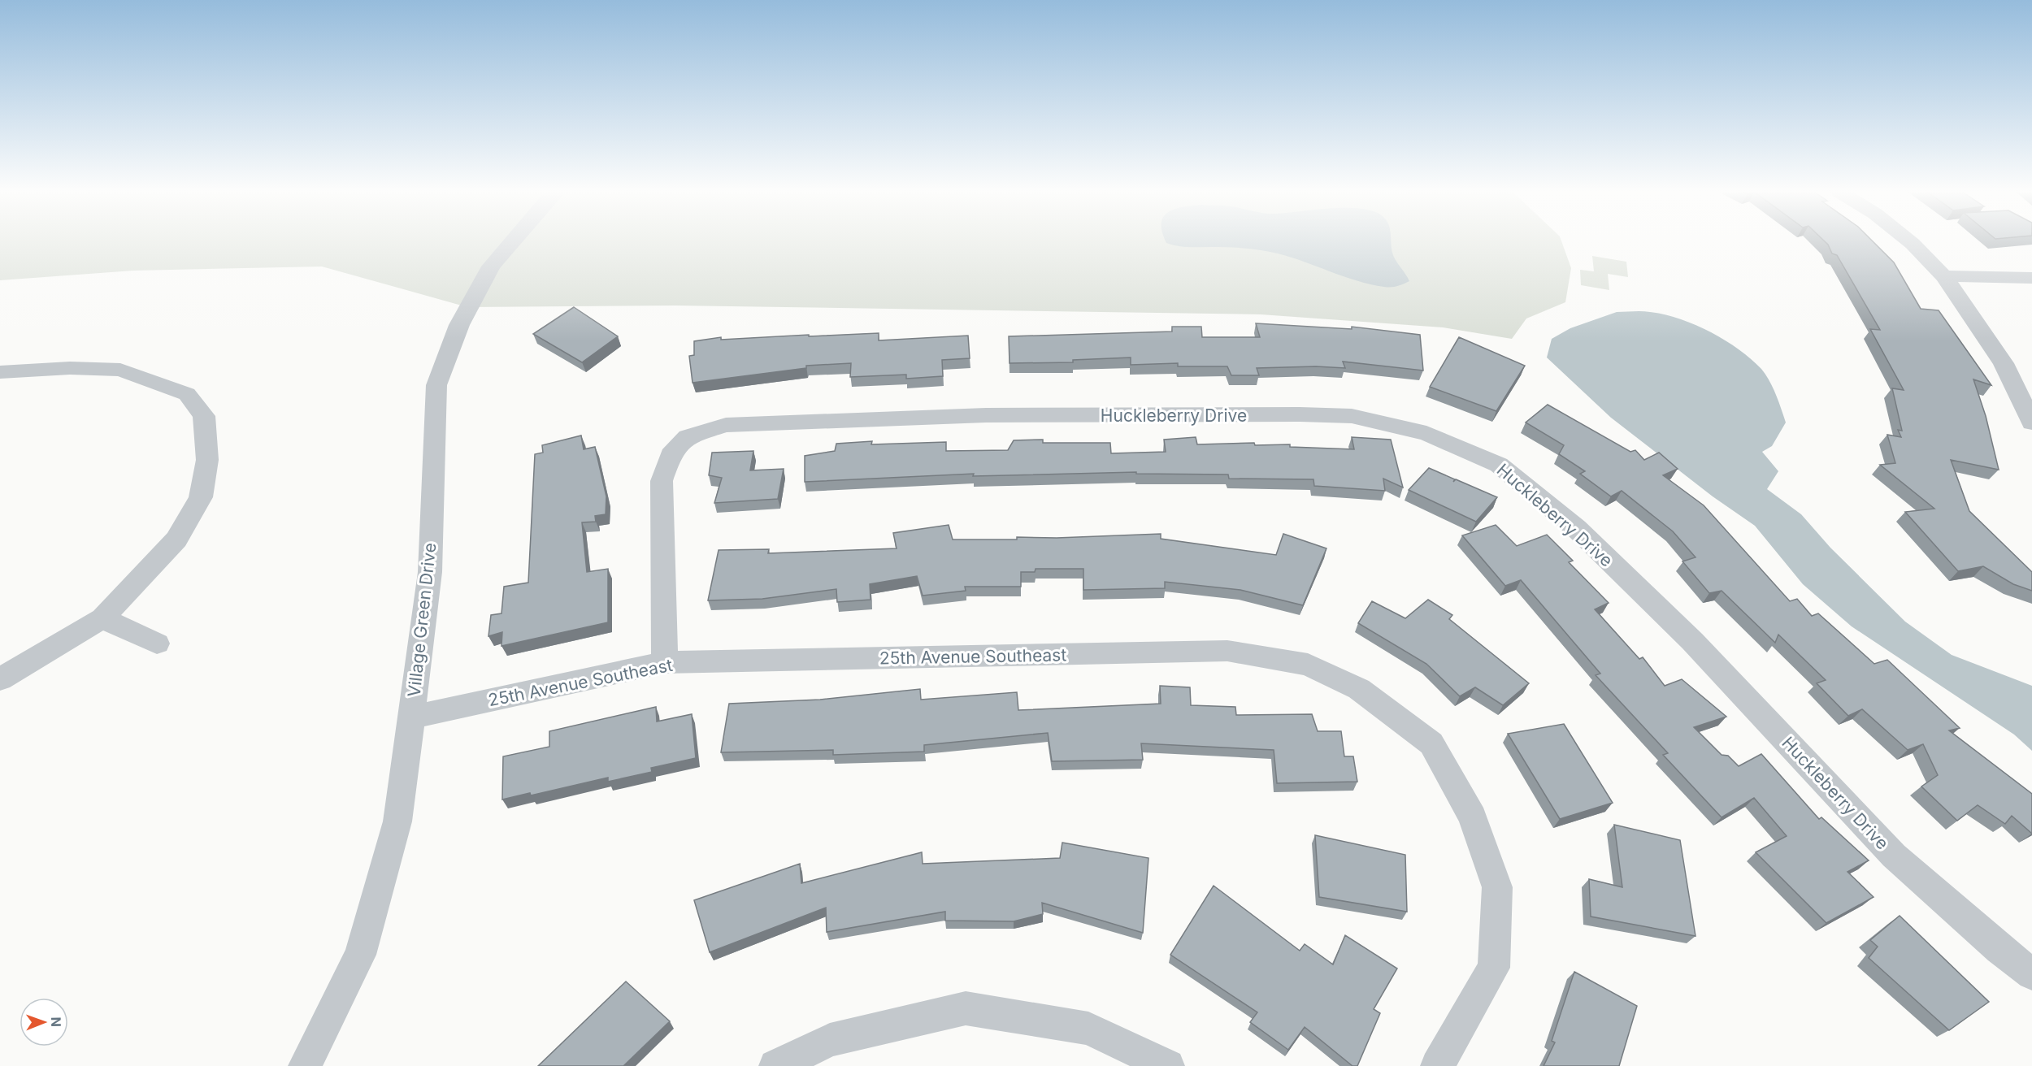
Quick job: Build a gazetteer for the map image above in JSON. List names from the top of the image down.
{
  "streets": {
    "street": ["Huckleberry Drive", "Village Green Drive", "25th Avenue Southeast"]
  },
  "crossings": [
    ["Huckleberry Drive", "25th Avenue Southeast"],
    ["Village Green Drive", "25th Avenue Southeast"]
  ],
  "north": "right"
}
